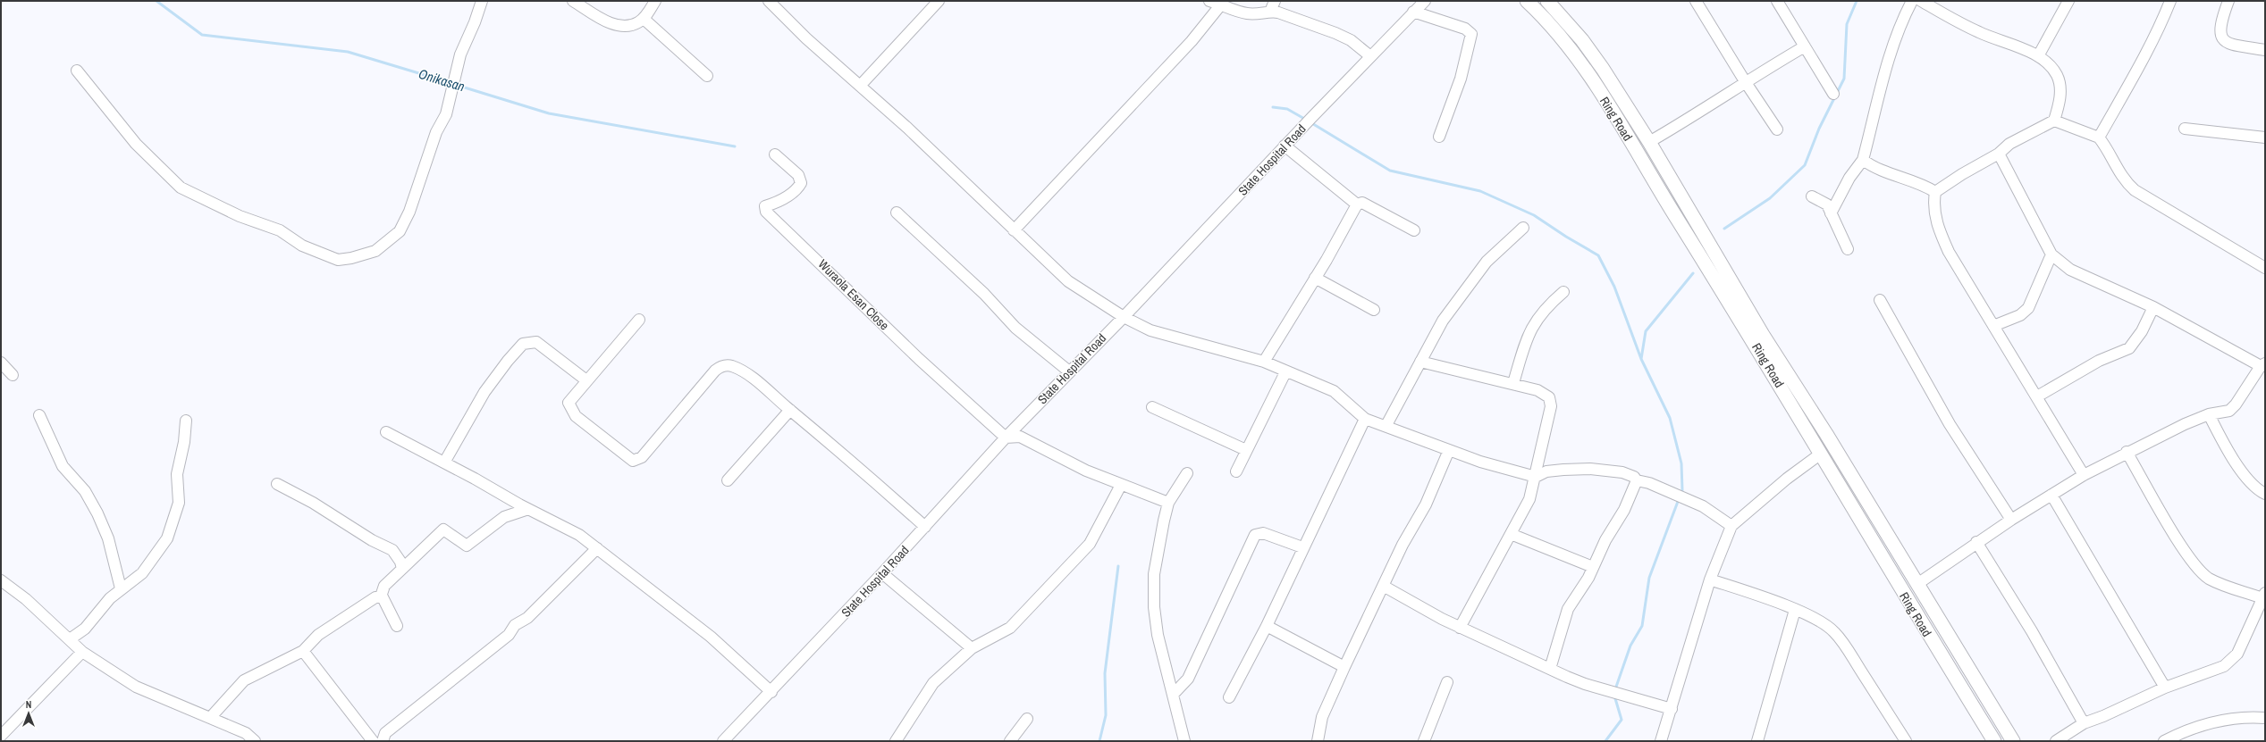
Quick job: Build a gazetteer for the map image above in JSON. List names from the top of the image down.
{
  "streets": {
    "main road": ["Ring Road"],
    "street": ["State Hospital Road", "Wuraola Esan Close"]
  },
  "crossings": [
    ["State Hospital Road", "Wuraola Esan Close"]
  ],
  "water": ["Onikasan"],
  "north": "top"
}
